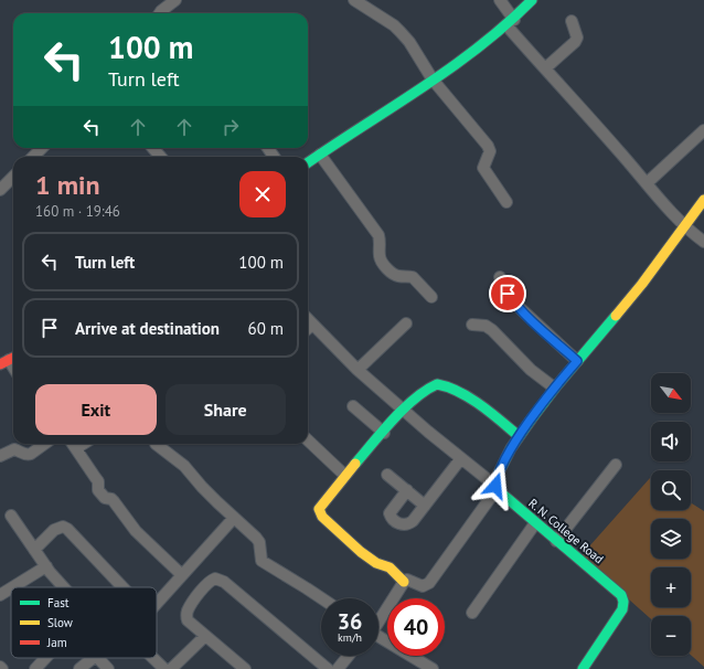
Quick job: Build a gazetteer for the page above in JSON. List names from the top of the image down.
{
  "streets": {
    "street": ["R. N. College Road"]
  },
  "legend": ["Fast", "Slow", "Jam"],
  "north": "bottom right",
  "page": {
    "turn": ["100 m", "Turn left"],
    "heading": ["1 min", "160 m · 19:46"],
    "list": [
      {
        "name": "Turn left",
        "value": "100 m"
      },
      {
        "name": "Arrive at destination",
        "value": "60 m"
      }
    ],
    "map_buttons": ["+", "−"],
    "buttons": ["Exit", "Share"],
    "speed": "36 km/h",
    "limit": "40"
  }
}
